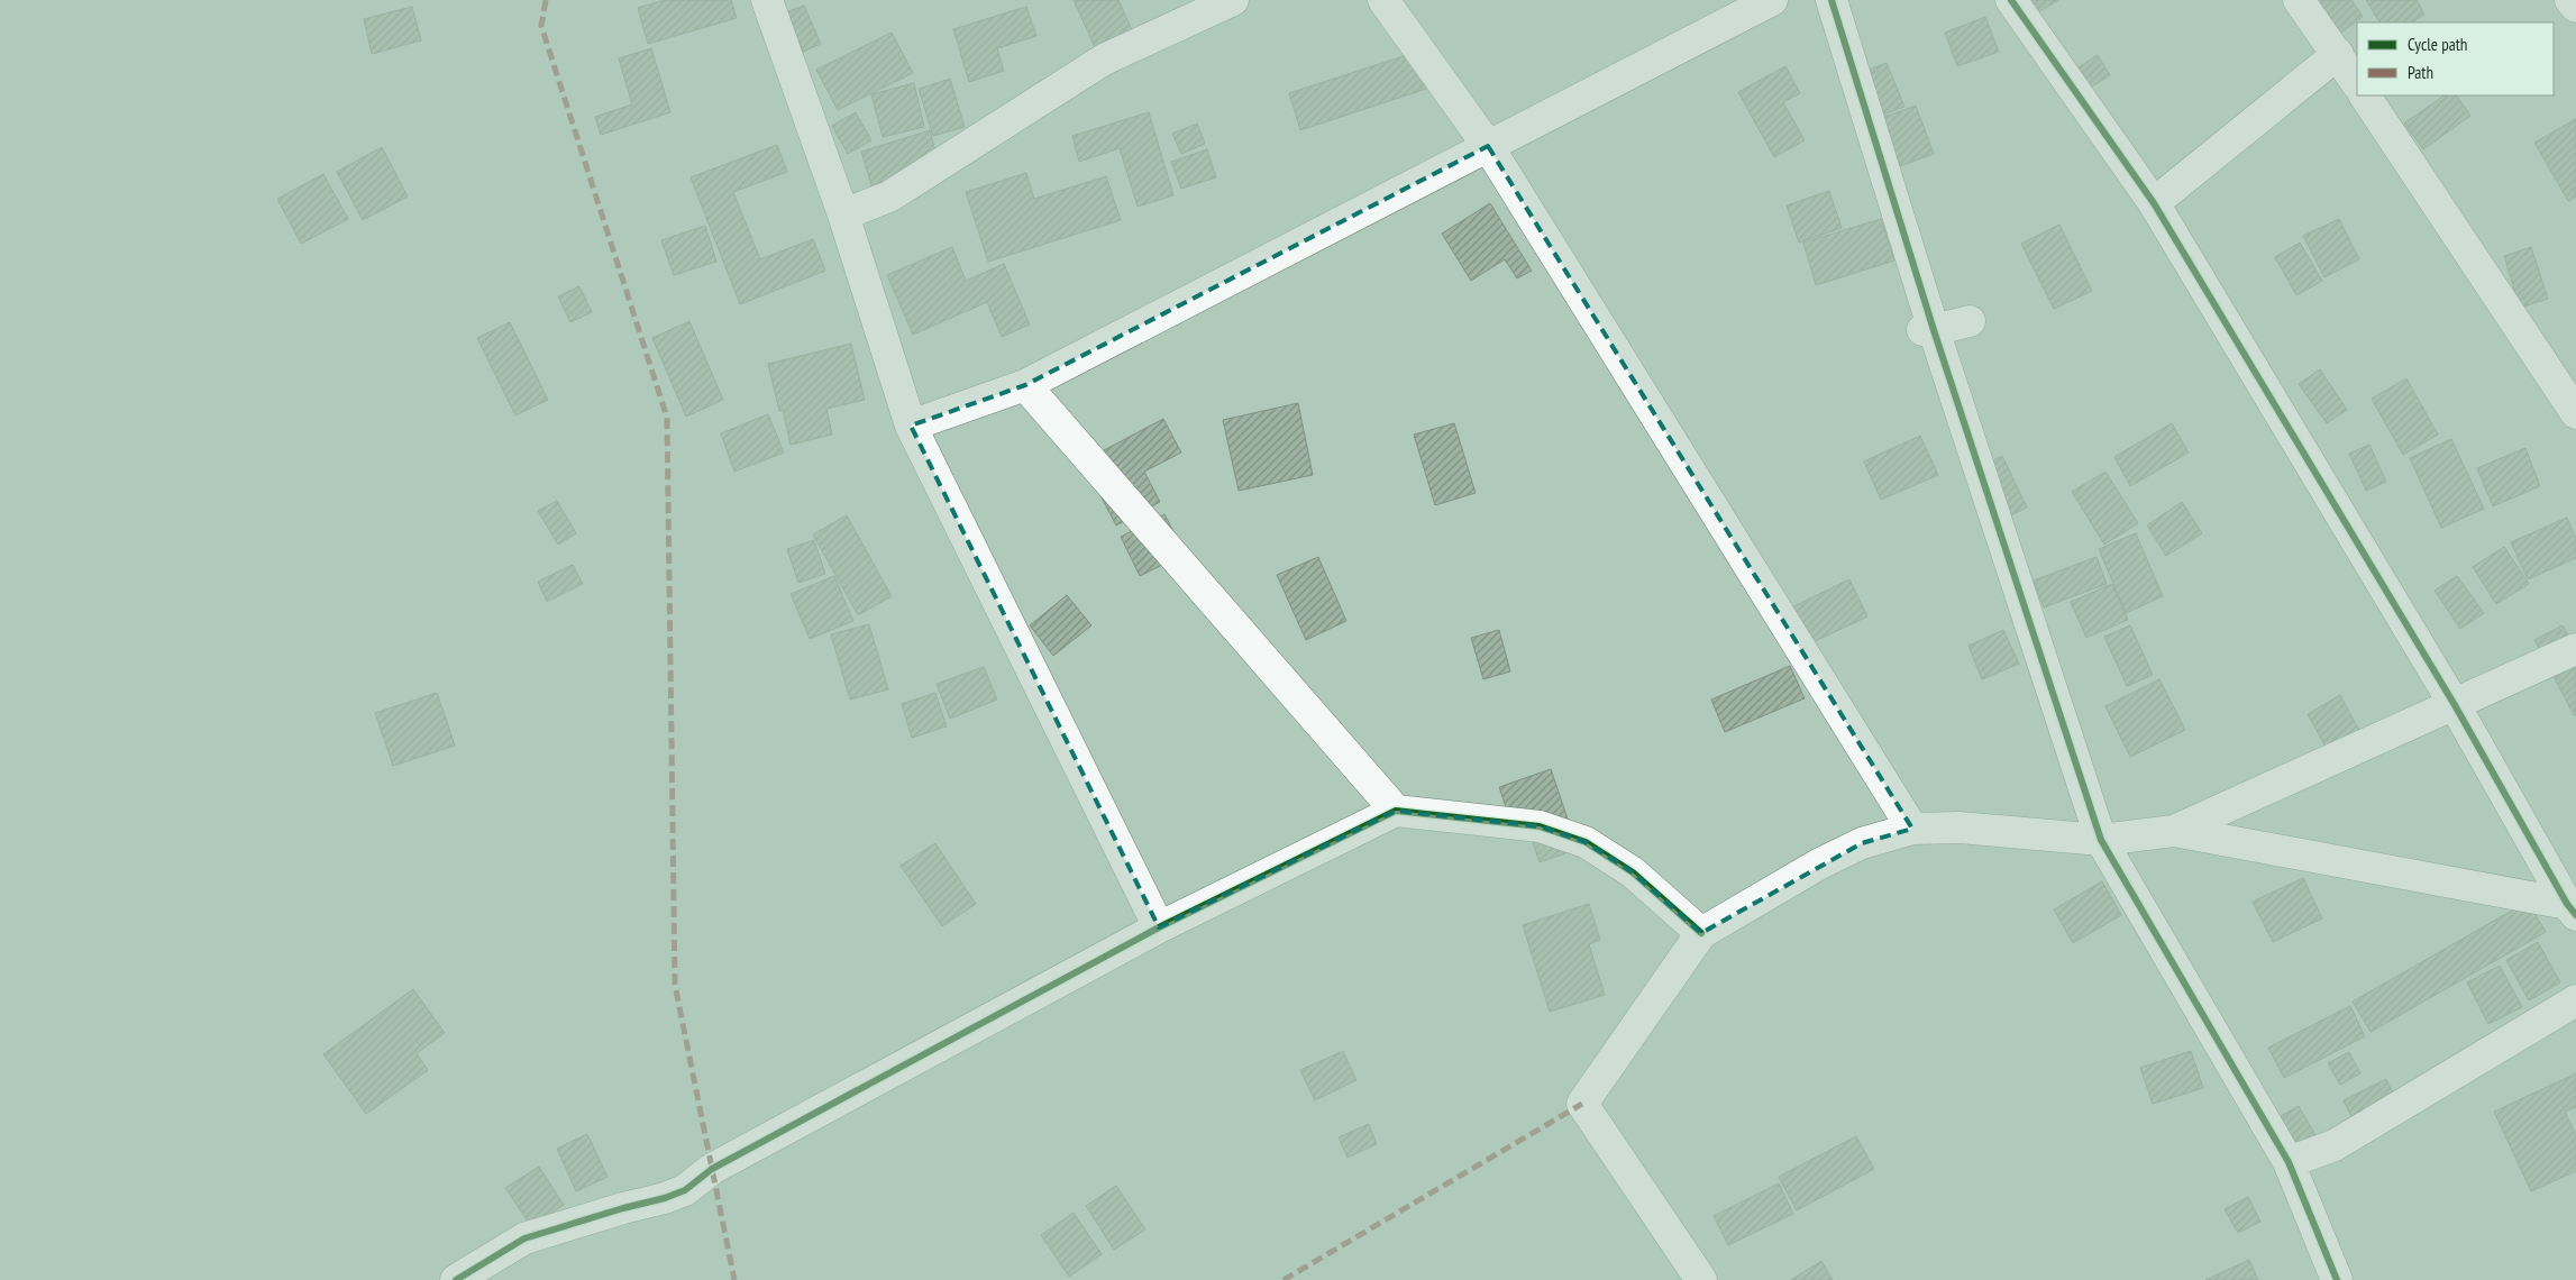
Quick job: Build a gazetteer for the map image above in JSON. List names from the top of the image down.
{
  "legend": ["Cycle path", "Path"]
}
